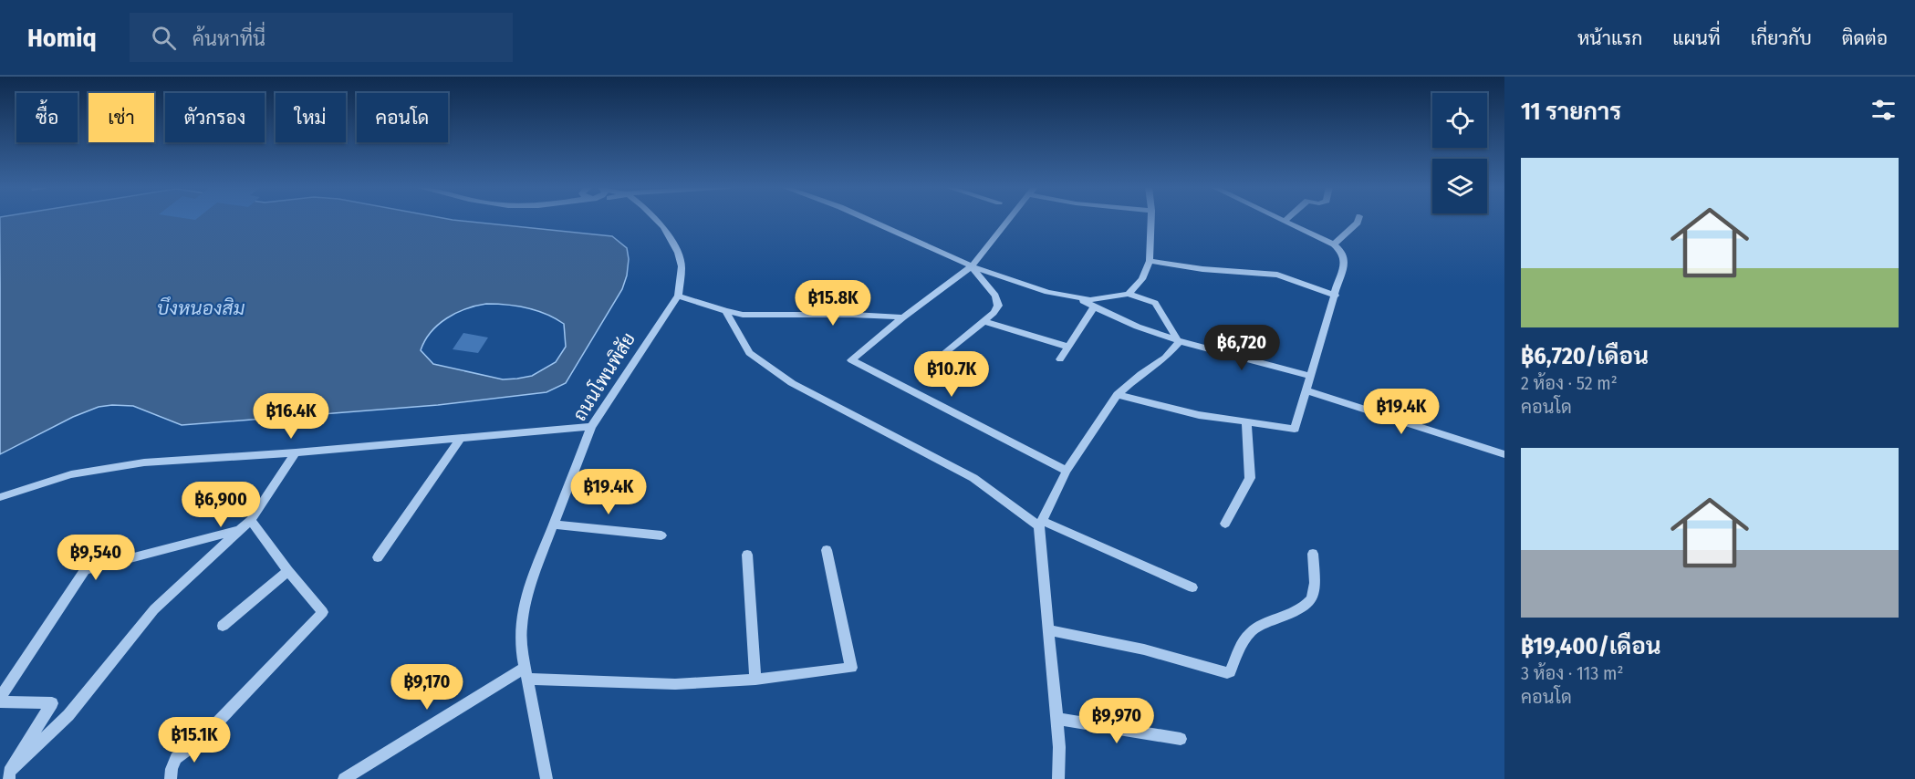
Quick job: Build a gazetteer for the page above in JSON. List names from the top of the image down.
{
  "streets": {
    "street": ["ถนนโพนพิสัย"]
  },
  "water": ["บึงหนองสิม"],
  "page": {
    "header": "Homiq",
    "search": "ค้นหาที่นี่",
    "nav": [
      "หน้าแรก",
      "แผนที่",
      "เกี่ยวกับ",
      "ติดต่อ"
    ],
    "heading": "11 รายการ",
    "chip": [
      "ซื้อ",
      "เช่า",
      "ตัวกรอง",
      "ใหม่",
      "คอนโด"
    ],
    "list": [
      {
        "name": "฿6,720/เดือน",
        "note": "2 ห้อง · 52 m² · คอนโด"
      },
      {
        "name": "฿19,400/เดือน",
        "note": "3 ห้อง · 113 m² · คอนโด"
      }
    ],
    "price": [
      "฿15.8K",
      "฿6,720",
      "฿10.7K",
      "฿19.4K",
      "฿16.4K",
      "฿19.4K",
      "฿6,900",
      "฿9,540",
      "฿9,170",
      "฿9,970",
      "฿15.1K"
    ]
  }
}
